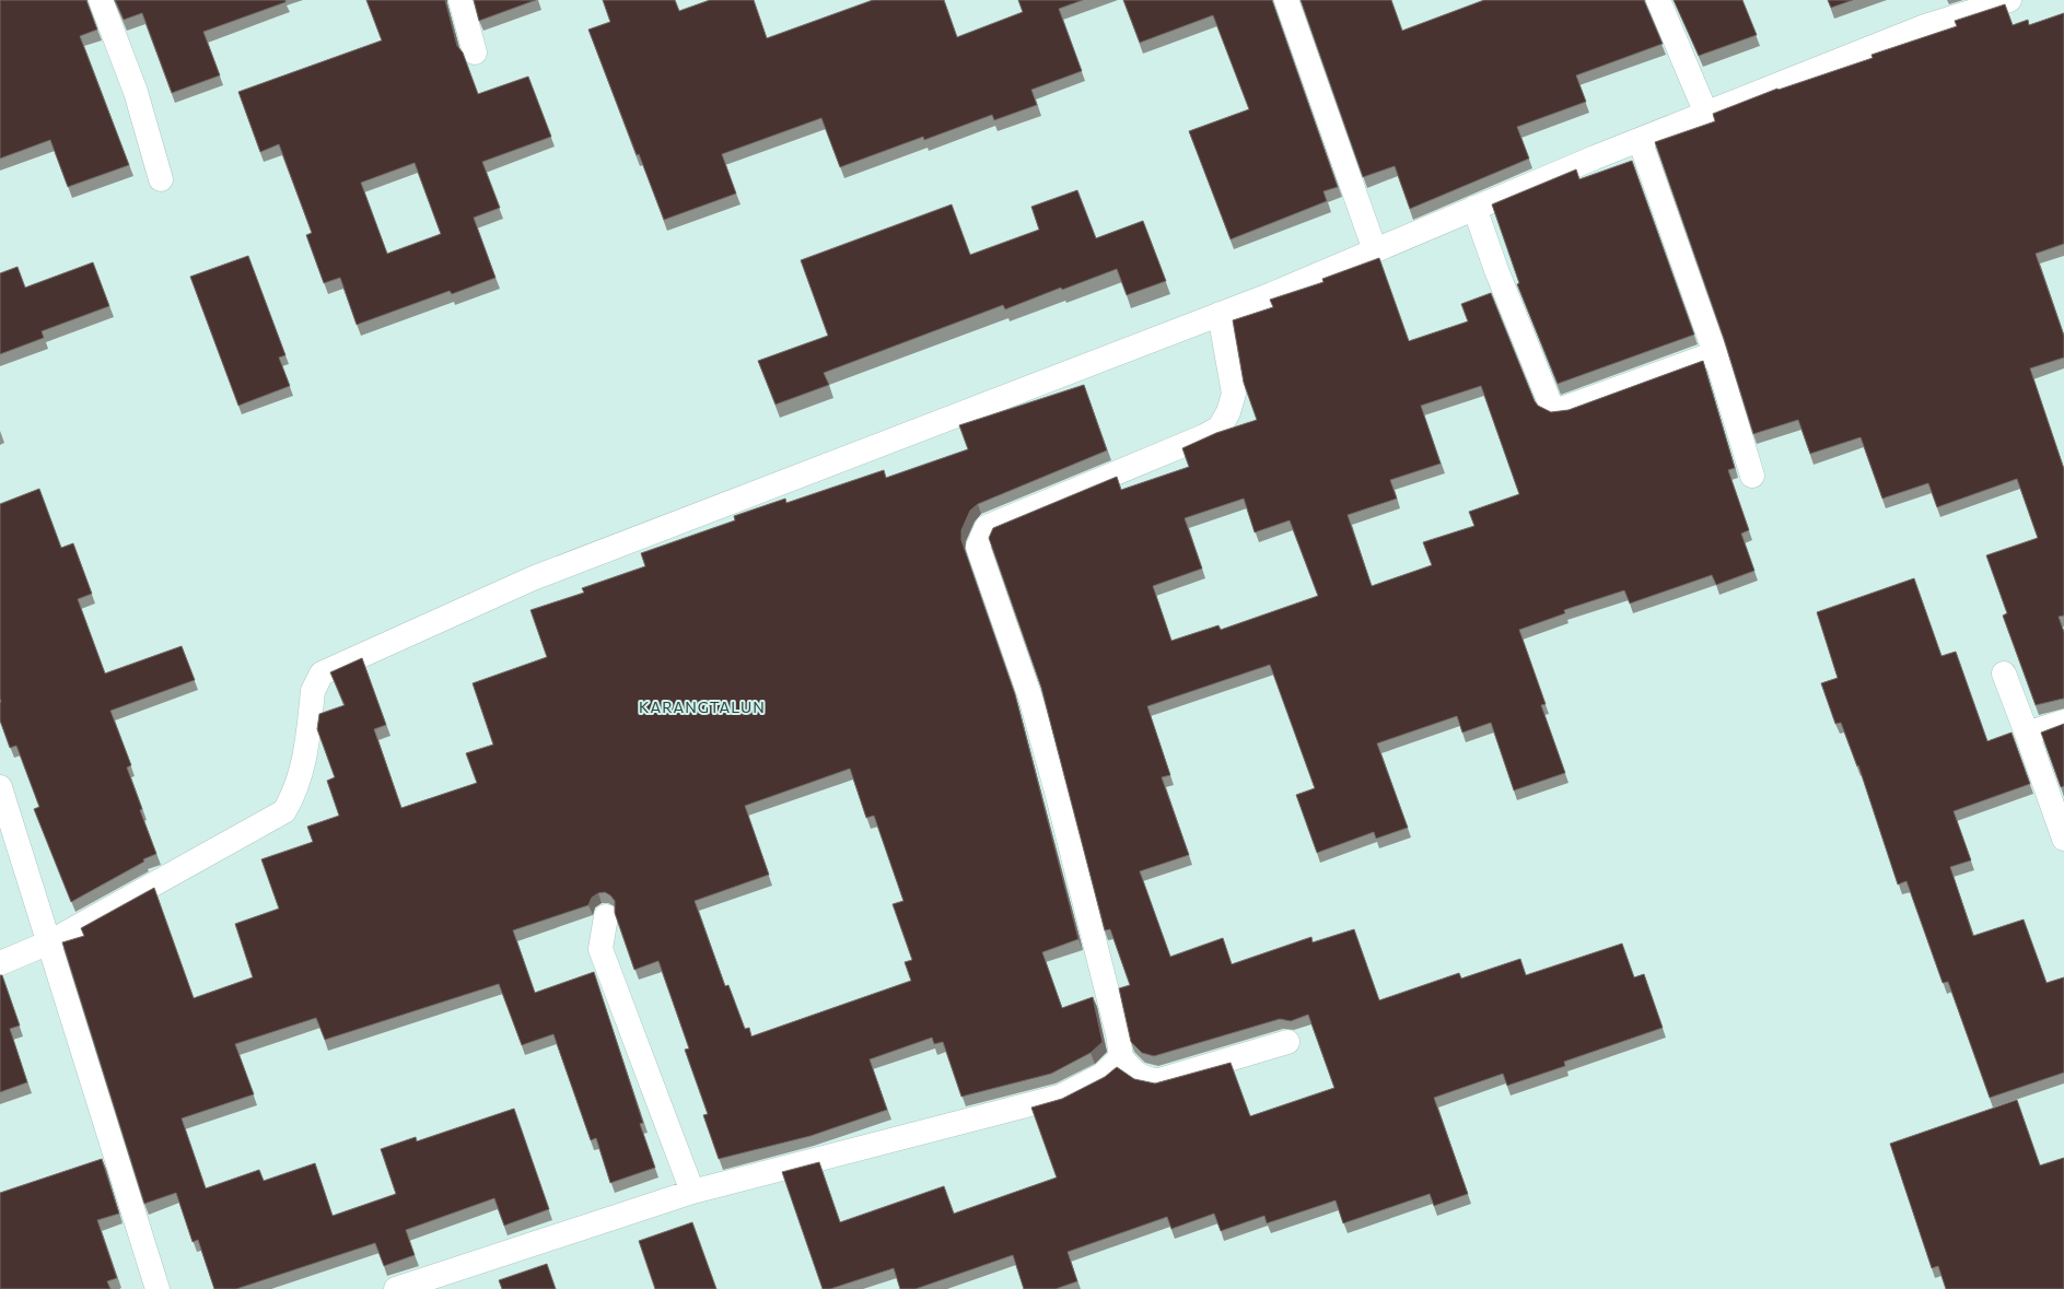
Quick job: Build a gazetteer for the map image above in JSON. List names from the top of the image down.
{
  "districts": ["KARANGTALUN"]
}
